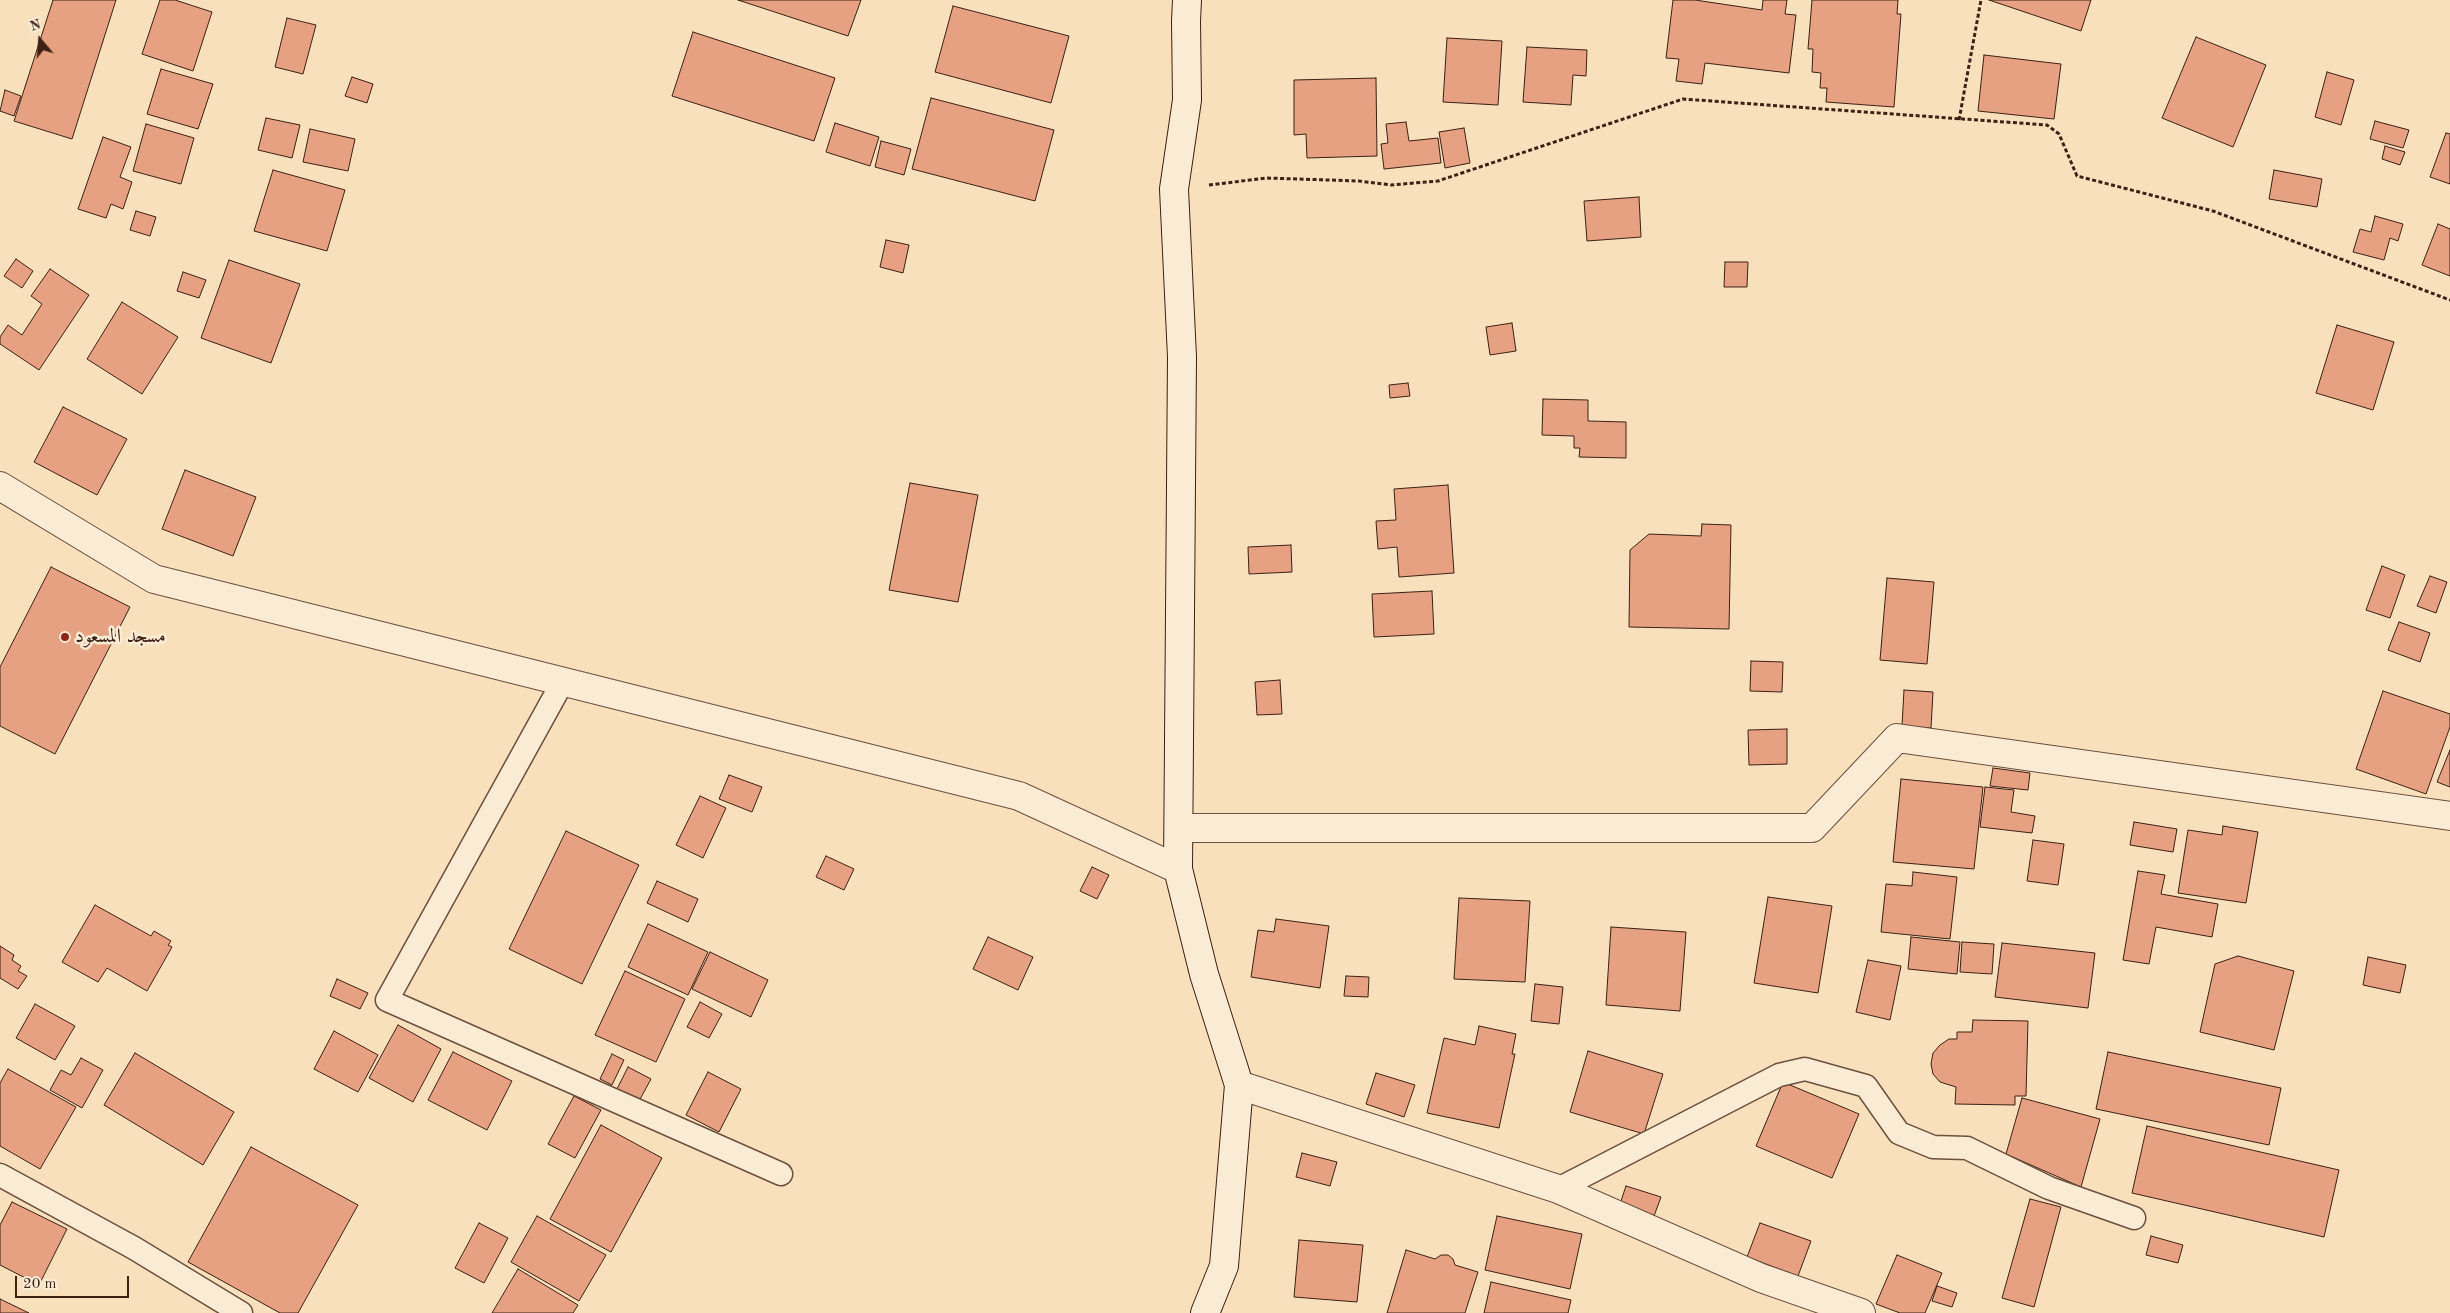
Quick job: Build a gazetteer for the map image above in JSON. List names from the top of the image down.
{
  "places": ["مسجد المسعود"],
  "scale_bar": "20 m",
  "north": "top"
}
